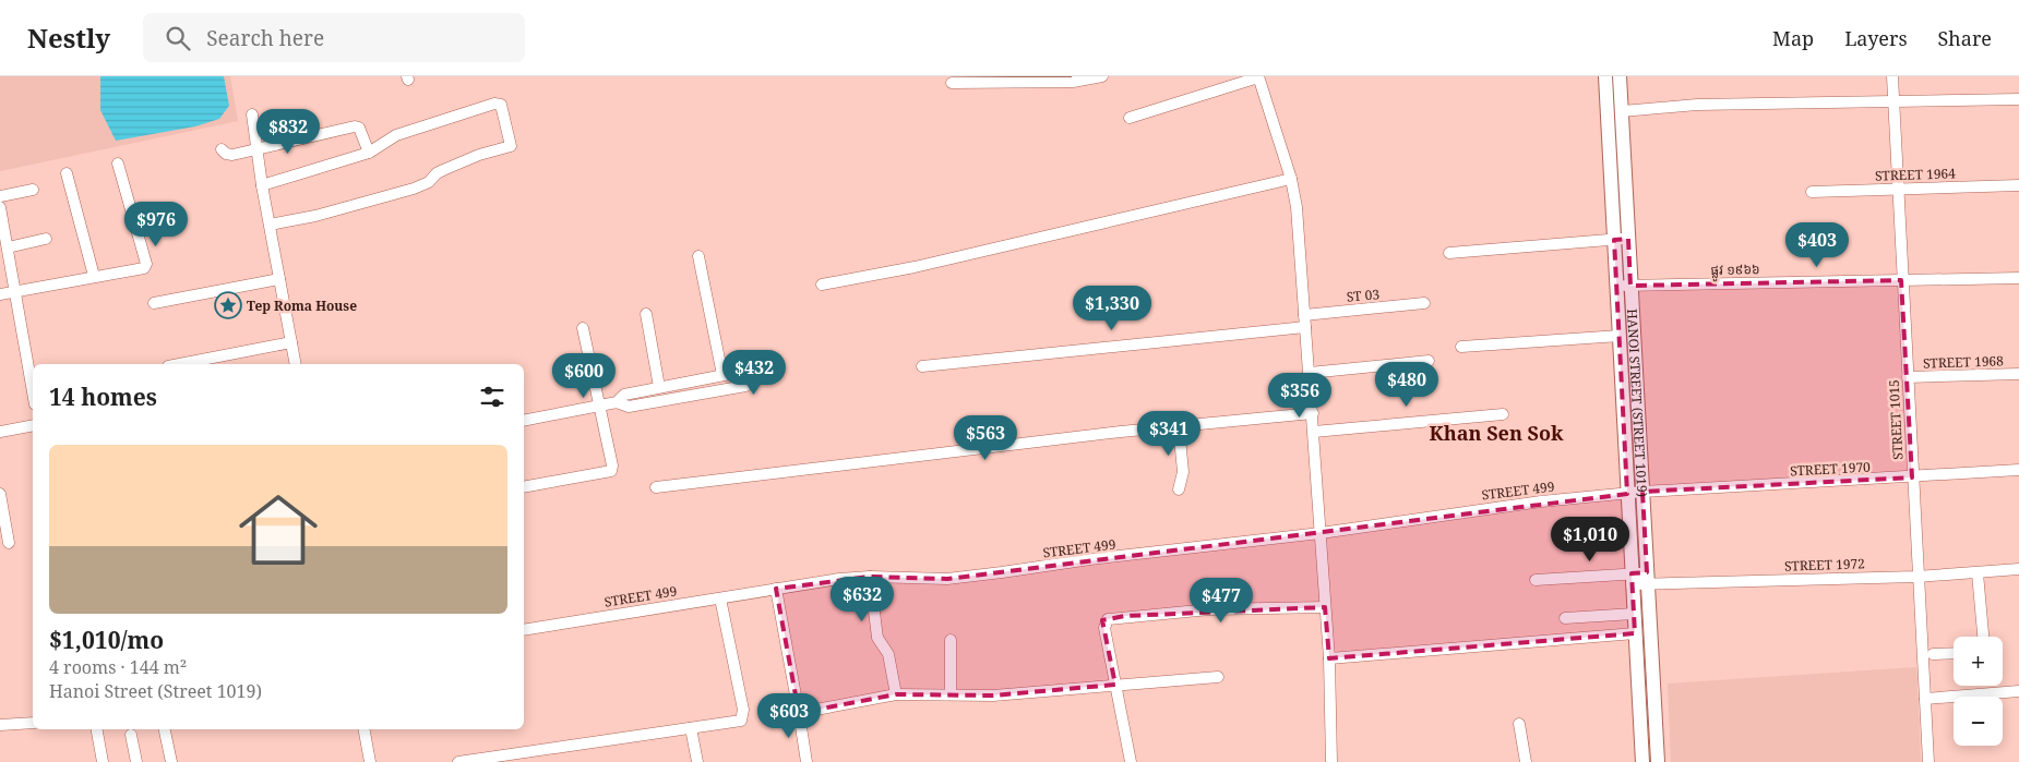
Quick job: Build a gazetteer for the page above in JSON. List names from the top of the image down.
{
  "streets": {
    "main road": ["HANOI STREET (STREET 1019)"],
    "street": [
      "STREET 1964",
      "ផ្លូវ ១៩៦៦",
      "ST 03",
      "STREET 1968",
      "STREET 1015",
      "STREET 1970",
      "STREET 499",
      "STREET 1972"
    ]
  },
  "crossings": [
    ["STREET 1964", "STREET 1015"],
    ["ផ្លូវ ១៩៦៦", "HANOI STREET (STREET 1019)"],
    ["ផ្លូវ ១៩៦៦", "STREET 1015"],
    ["STREET 1968", "STREET 1015"],
    ["HANOI STREET (STREET 1019)", "STREET 1970"],
    ["HANOI STREET (STREET 1019)", "STREET 499"],
    ["HANOI STREET (STREET 1019)", "STREET 1972"],
    ["STREET 1015", "STREET 1970"],
    ["STREET 1015", "STREET 1972"],
    ["STREET 1970", "STREET 499"]
  ],
  "districts": ["Khan Sen Sok"],
  "places": {
    "place": ["Tep Roma House"]
  },
  "page": {
    "header": "Nestly",
    "search": "Search here",
    "nav": ["Map", "Layers", "Share"],
    "price": [
      "$832",
      "$976",
      "$403",
      "$1,330",
      "$432",
      "$600",
      "$480",
      "$356",
      "$341",
      "$563",
      "$1,010",
      "$632",
      "$477",
      "$603"
    ],
    "heading": "14 homes",
    "list": [
      {
        "name": "$1,010/mo",
        "note": "4 rooms · 144 m² · Hanoi Street (Street 1019)"
      }
    ],
    "map_buttons": ["+", "−"]
  }
}
